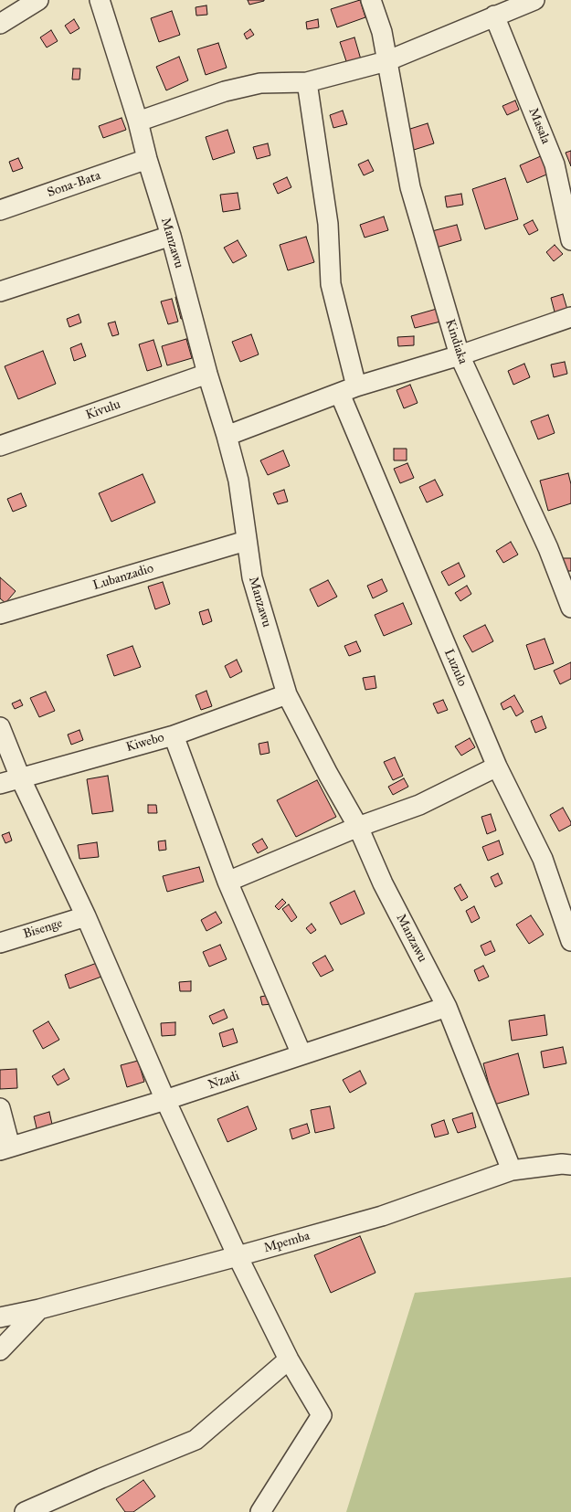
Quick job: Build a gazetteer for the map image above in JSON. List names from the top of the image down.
{
  "streets": {
    "street": [
      "Masala",
      "Sona-Bata",
      "Manzawu",
      "Kindiaka",
      "Kivulu",
      "Lubanzadio",
      "Luzulo",
      "Kiwebo",
      "Bisenge",
      "Nzadi",
      "Mpemba"
    ]
  },
  "crossings": [
    ["Sona-Bata", "Manzawu"],
    ["Manzawu", "Kivulu"],
    ["Manzawu", "Lubanzadio"],
    ["Manzawu", "Kiwebo"],
    ["Manzawu", "Nzadi"],
    ["Manzawu", "Mpemba"]
  ]
}
